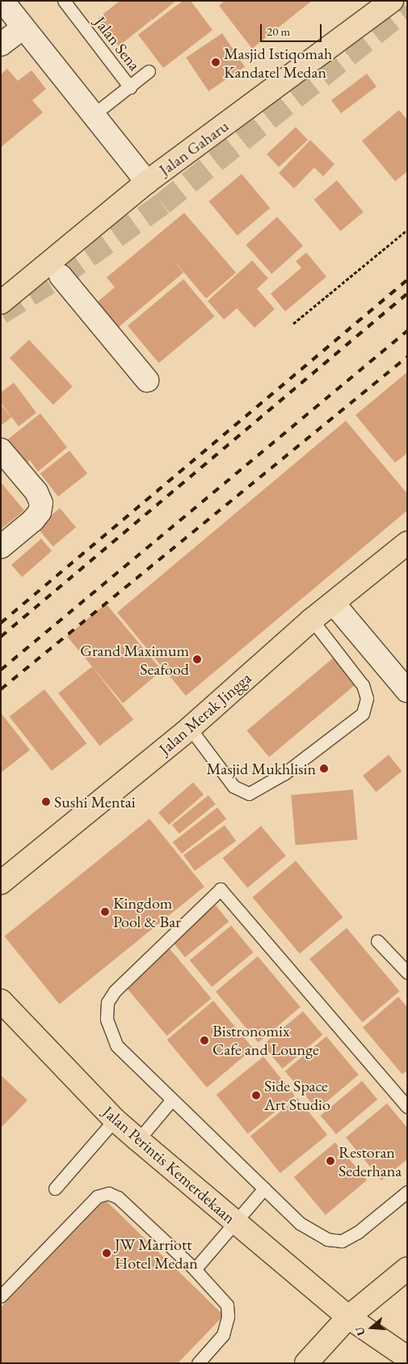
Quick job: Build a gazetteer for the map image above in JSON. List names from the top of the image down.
{
  "streets": {
    "main road": ["Jalan Gaharu", "Jalan Merak Jingga", "Jalan Perintis Kemerdekaan"],
    "lane": ["Jalan Sena"]
  },
  "places": [
    "Masjid Istiqomah Kandatel Medan",
    "Grand Maximum Seafood",
    "Masjid Mukhlisin",
    "Sushi Mentai",
    "Kingdom Pool & Bar",
    "Bistronomix Cafe and Lounge",
    "Side Space Art Studio",
    "Restoran Sederhana",
    "JW Marriott Hotel Medan"
  ],
  "scale_bar": "20 m",
  "north": "left"
}
